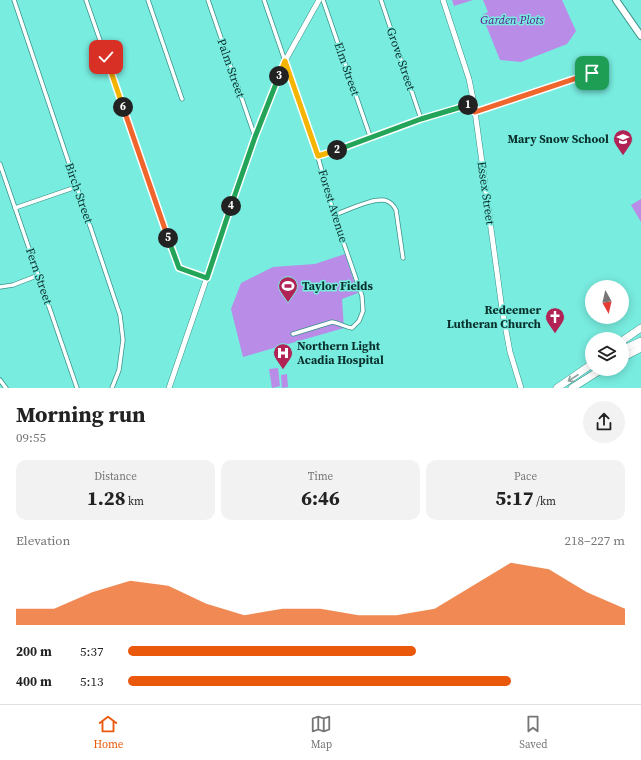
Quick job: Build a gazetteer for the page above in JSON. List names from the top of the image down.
{
  "streets": {
    "main road": ["Essex Street"],
    "street": [
      "Grove Street",
      "Palm Street",
      "Elm Street",
      "Birch Street",
      "Forest Avenue",
      "Fern Street"
    ]
  },
  "parks": ["Garden Plots"],
  "places": {
    "school or university": ["Mary Snow School"],
    "sports": ["Taylor Fields"],
    "church": ["Redeemer Lutheran Church"],
    "hospital": ["Northern Light Acadia Hospital"]
  },
  "north": "bottom",
  "page": {
    "pins": [
      "3",
      "1",
      "6",
      "2",
      "4",
      "5"
    ],
    "heading": ["Morning run", "09:55"],
    "stats": [
      ["Distance", "1.28 km"],
      ["Time", "6:46"],
      ["Pace", "5:17 /km"]
    ],
    "chart": ["Elevation", "218–227 m"],
    "list": [
      {
        "name": "200 m",
        "note": "5:37"
      },
      {
        "name": "400 m",
        "note": "5:13"
      }
    ],
    "tabs": ["Home", "Map", "Saved"]
  }
}
